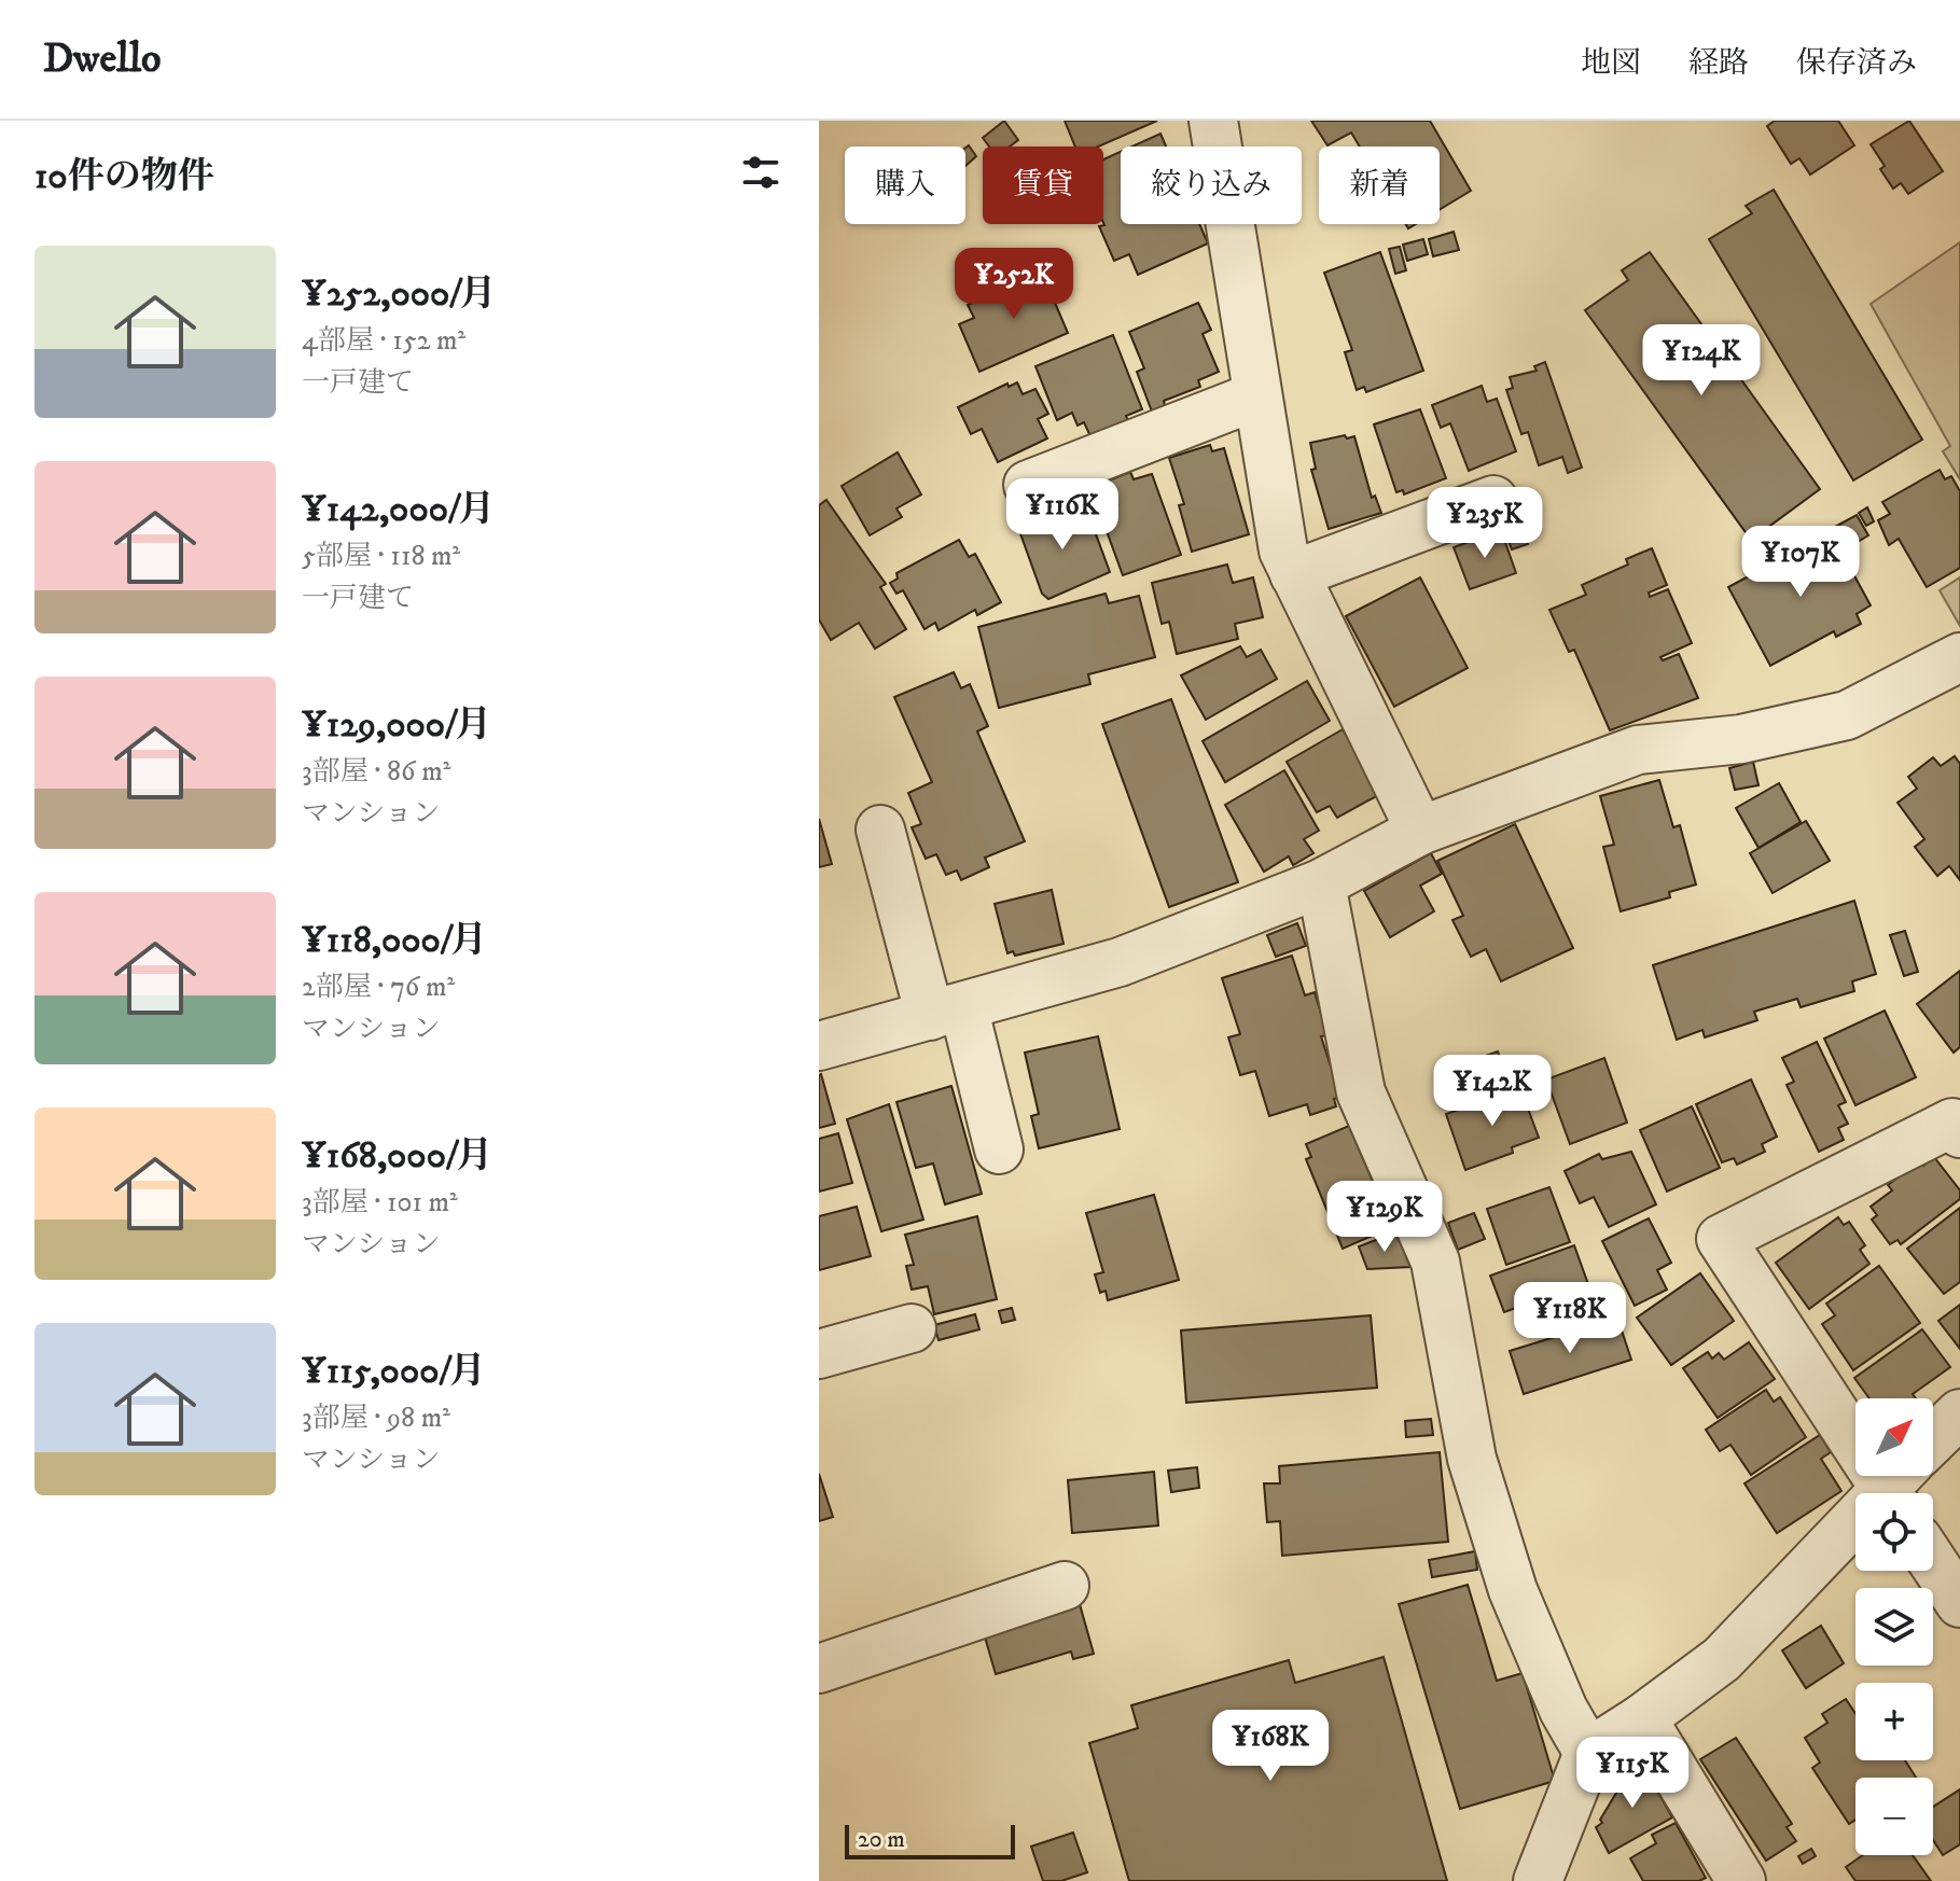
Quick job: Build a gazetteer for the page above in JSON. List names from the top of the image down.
{
  "scale_bar": "20 m",
  "north": "top right",
  "page": {
    "header": "Dwello",
    "nav": ["地図", "経路", "保存済み"],
    "heading": "10件の物件",
    "chip": [
      "購入",
      "賃貸",
      "絞り込み",
      "新着"
    ],
    "list": [
      {
        "name": "¥252,000/月",
        "note": "4部屋 · 152 m² · 一戸建て"
      },
      {
        "name": "¥142,000/月",
        "note": "5部屋 · 118 m² · 一戸建て"
      },
      {
        "name": "¥129,000/月",
        "note": "3部屋 · 86 m² · マンション"
      },
      {
        "name": "¥118,000/月",
        "note": "2部屋 · 76 m² · マンション"
      },
      {
        "name": "¥168,000/月",
        "note": "3部屋 · 101 m² · マンション"
      },
      {
        "name": "¥115,000/月",
        "note": "3部屋 · 98 m² · マンション"
      }
    ],
    "price": [
      "¥252K",
      "¥124K",
      "¥116K",
      "¥235K",
      "¥107K",
      "¥142K",
      "¥129K",
      "¥118K",
      "¥168K",
      "¥115K"
    ],
    "map_buttons": ["+", "−"],
    "scale": "20 m"
  }
}
